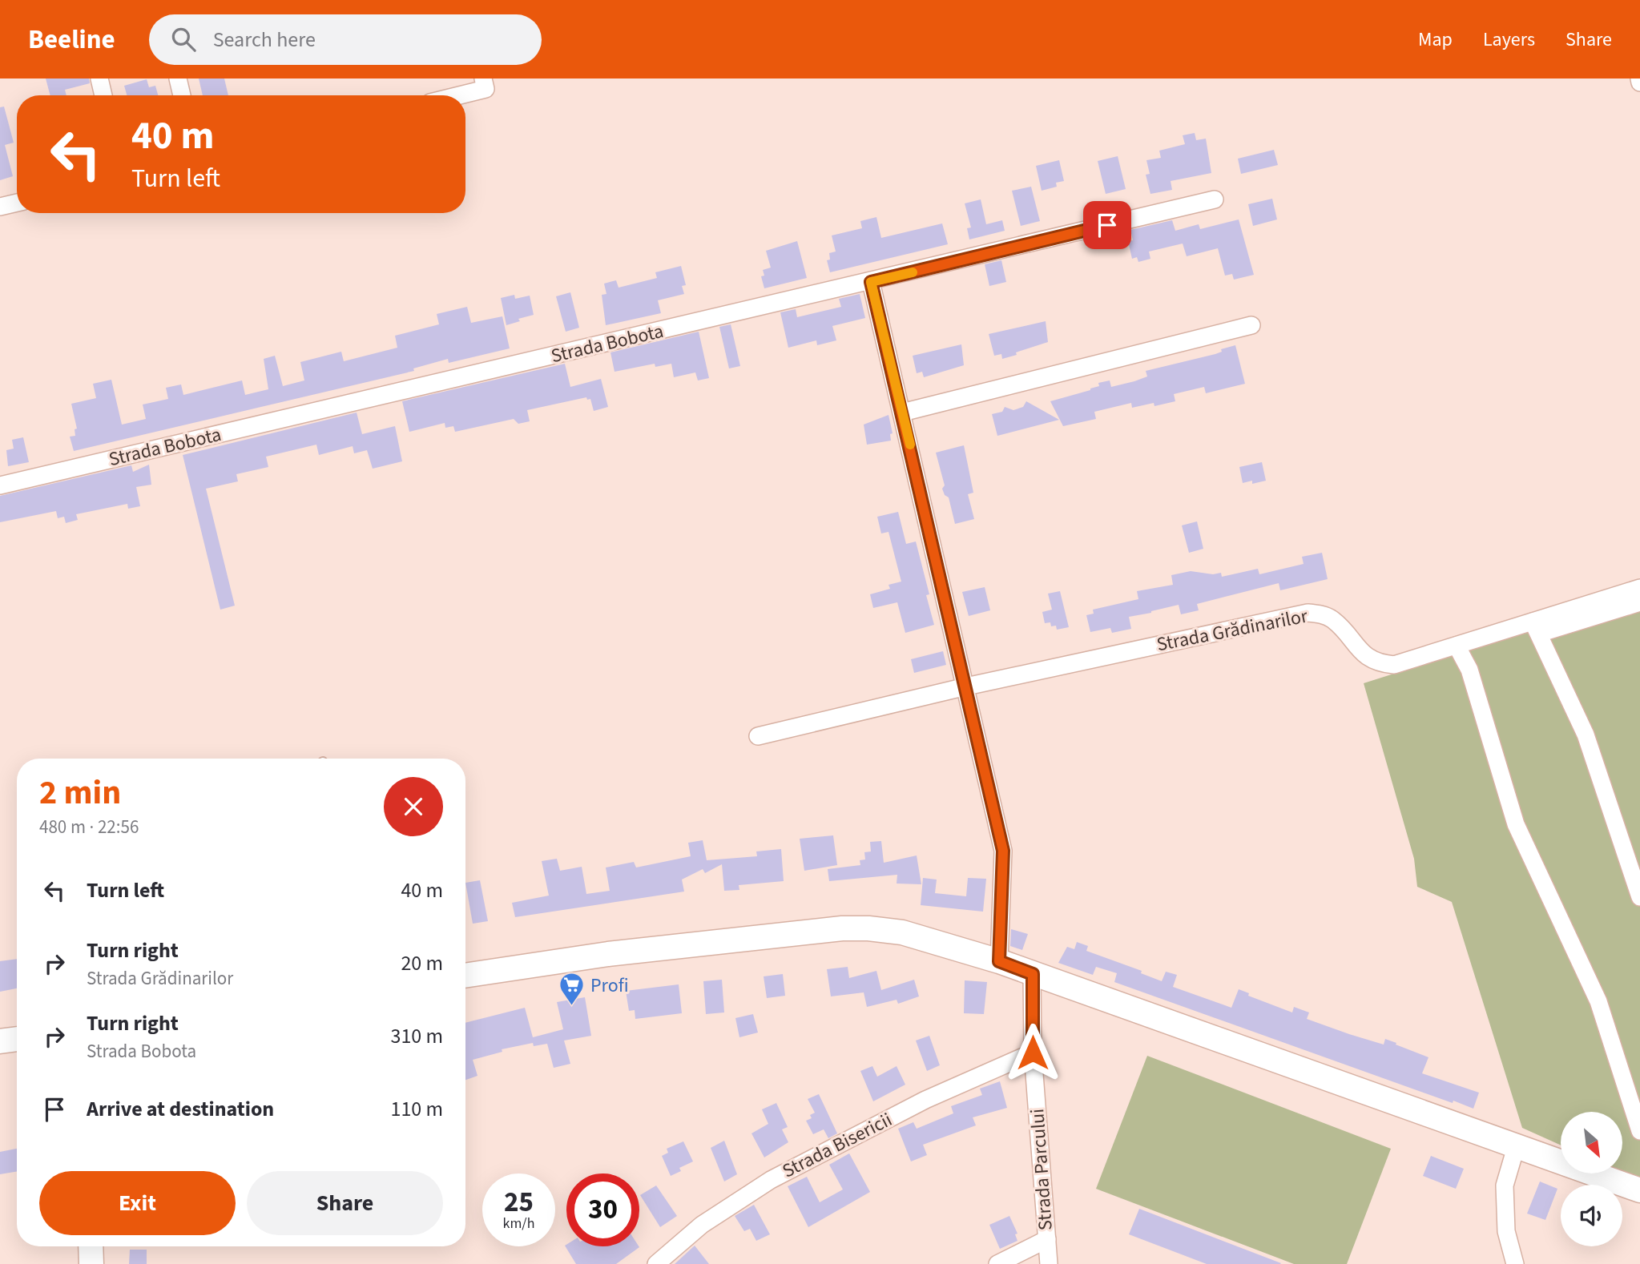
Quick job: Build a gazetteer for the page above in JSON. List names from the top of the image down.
{
  "streets": {
    "street": [
      "Strada Bobota",
      "Strada Grădinarilor",
      "Strada Bisericii",
      "Strada Parcului"
    ]
  },
  "crossings": [
    ["Strada Bisericii", "Strada Parcului"]
  ],
  "places": {
    "supermarket": ["Profi"]
  },
  "north": "bottom right",
  "page": {
    "header": "Beeline",
    "search": "Search here",
    "nav": ["Map", "Layers", "Share"],
    "turn": ["40 m", "Turn left"],
    "heading": ["2 min", "480 m · 22:56"],
    "list": [
      {
        "name": "Turn left",
        "value": "40 m"
      },
      {
        "name": "Turn right",
        "note": "Strada Grădinarilor",
        "value": "20 m"
      },
      {
        "name": "Turn right",
        "note": "Strada Bobota",
        "value": "310 m"
      },
      {
        "name": "Arrive at destination",
        "value": "110 m"
      }
    ],
    "buttons": ["Exit", "Share"],
    "speed": "25 km/h",
    "limit": "30"
  }
}
